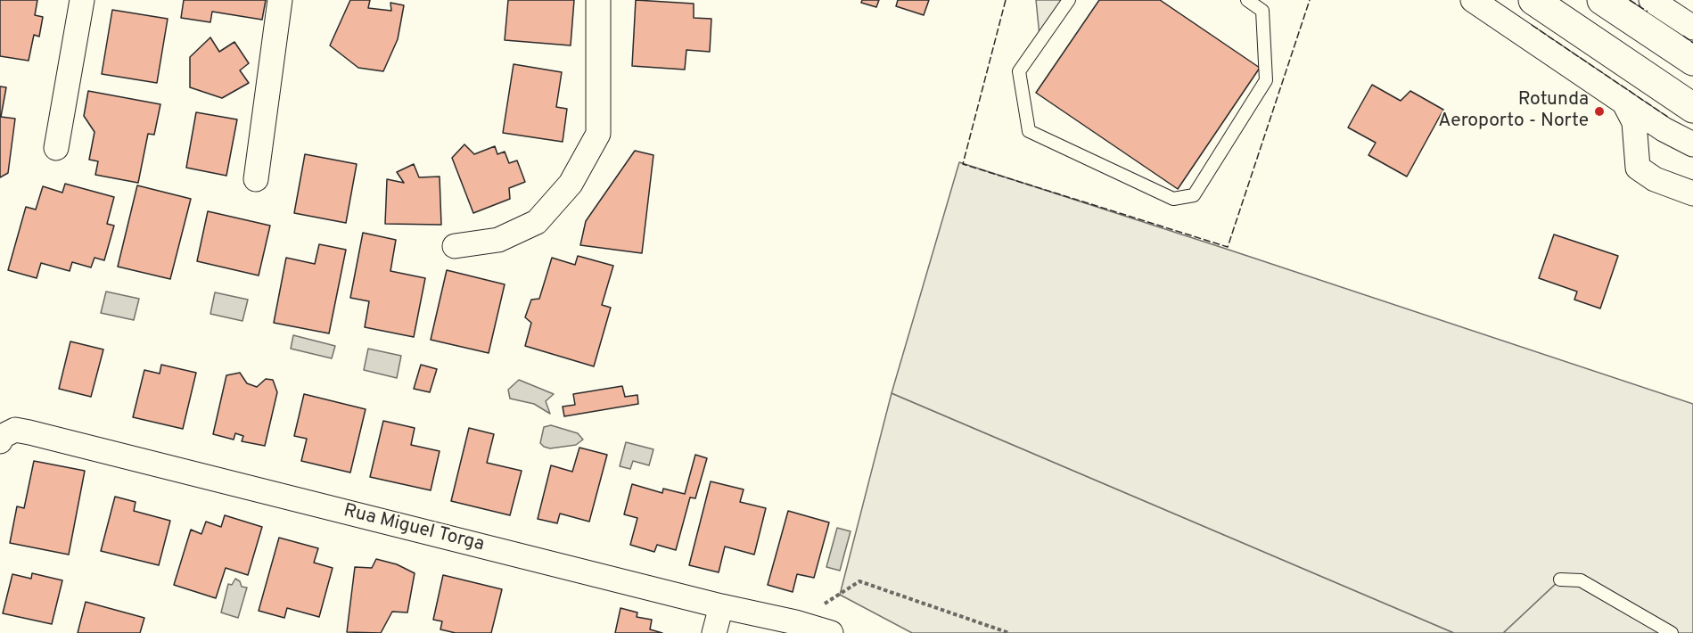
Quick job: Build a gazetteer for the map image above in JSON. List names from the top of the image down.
{
  "streets": {
    "street": ["Rua Miguel Torga"]
  },
  "places": ["Rotunda Aeroporto - Norte"]
}
